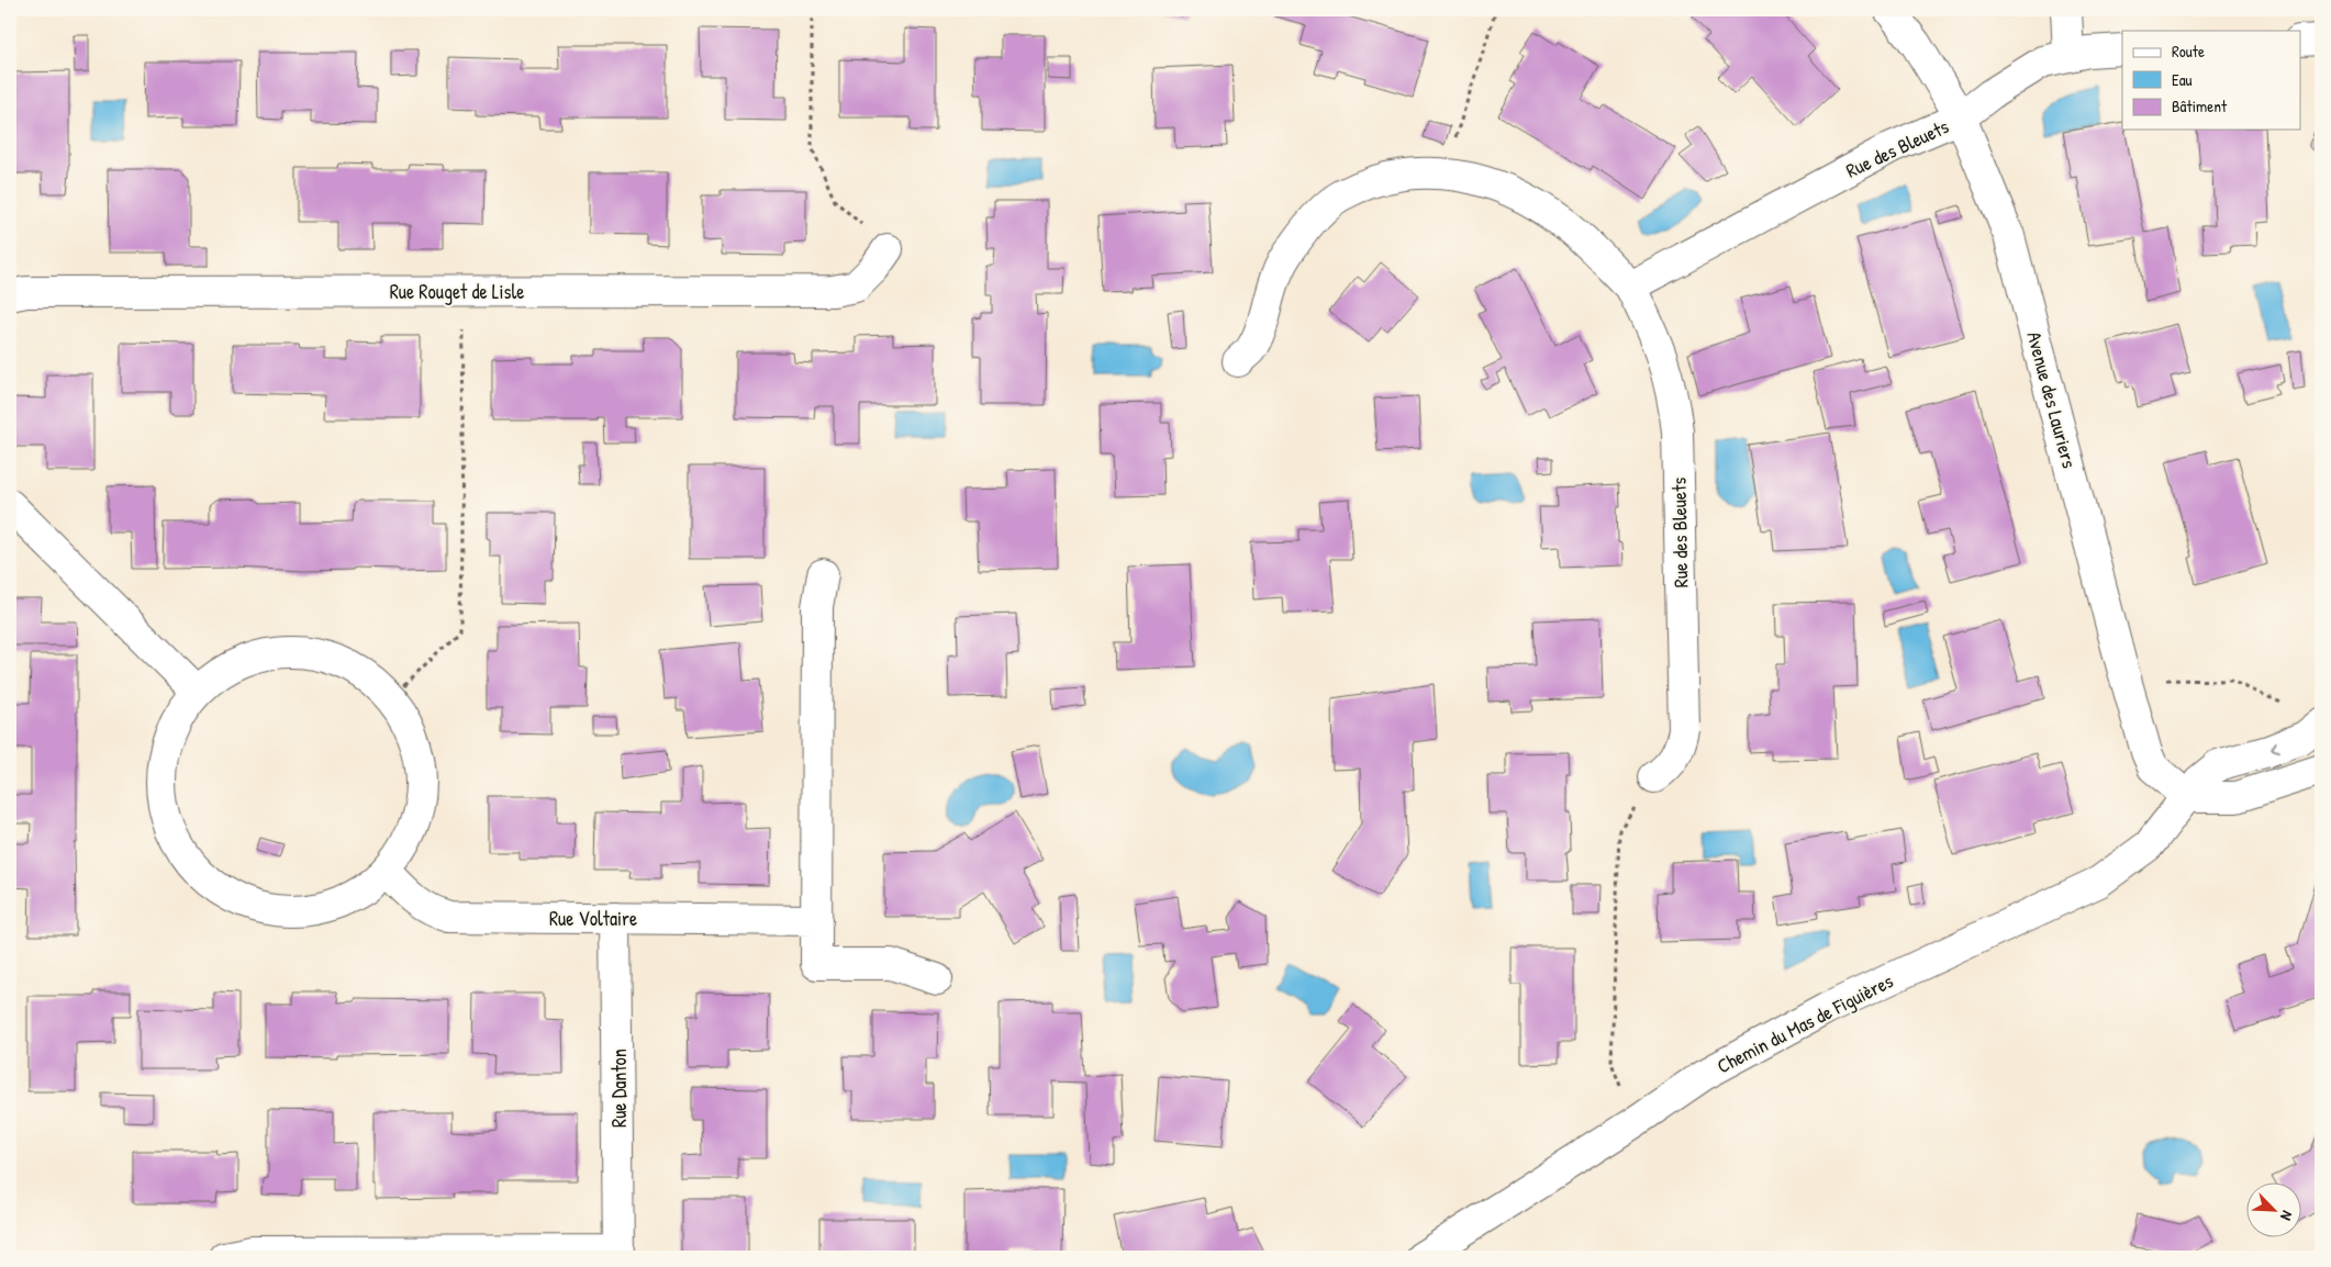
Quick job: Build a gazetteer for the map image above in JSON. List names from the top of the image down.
{
  "streets": {
    "street": [
      "Rue des Bleuets",
      "Rue Rouget de Lisle",
      "Avenue des Lauriers",
      "Rue Voltaire",
      "Chemin du Mas de Figuières",
      "Rue Danton"
    ]
  },
  "crossings": [
    ["Rue des Bleuets", "Avenue des Lauriers"],
    ["Avenue des Lauriers", "Chemin du Mas de Figuières"],
    ["Rue Voltaire", "Rue Danton"]
  ],
  "legend": ["Route", "Eau", "Bâtiment"],
  "north": "bottom right"
}
